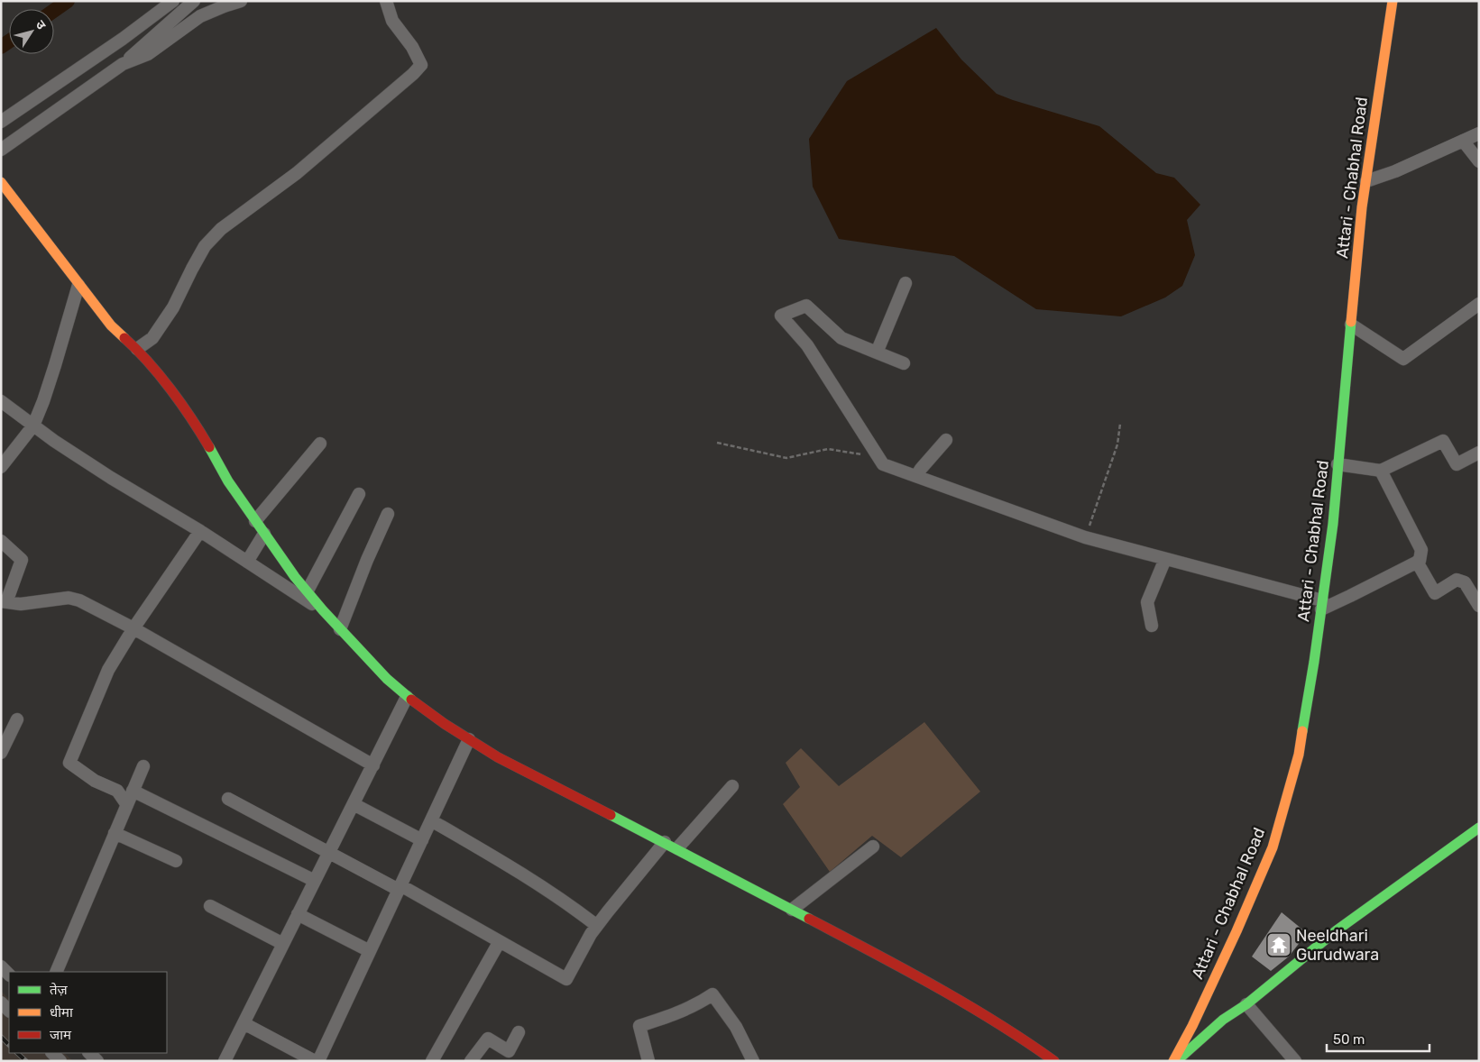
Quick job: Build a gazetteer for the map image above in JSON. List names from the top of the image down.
{
  "streets": {
    "street": ["Attari - Chabhal Road"]
  },
  "places": {
    "temple": ["Neeldhari Gurudwara"]
  },
  "legend": ["तेज़", "धीमा", "जाम"],
  "scale_bar": "50 m",
  "north": "top right"
}
